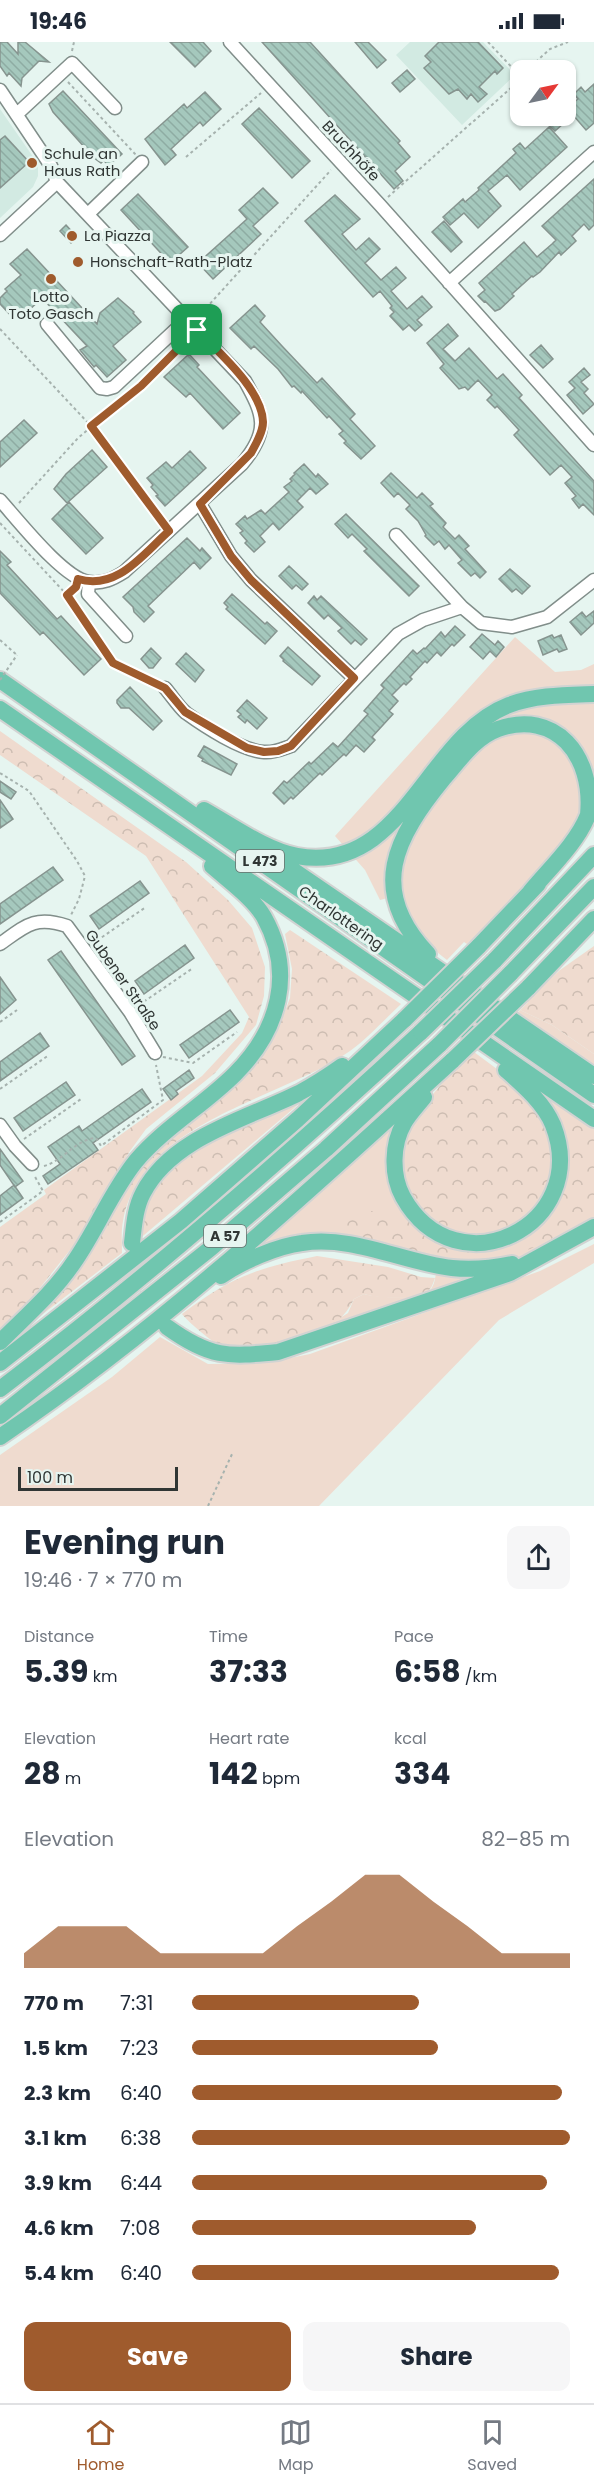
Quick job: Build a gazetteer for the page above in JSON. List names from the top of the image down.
{
  "streets": {
    "highway": ["L 473", "Charlottering", "A 57"],
    "street": ["Bruchhöfe", "Gubener Straße"]
  },
  "places": [
    "Schule an Haus Rath",
    "La Piazza",
    "Honschaft-Rath-Platz",
    "Lotto Toto Gasch"
  ],
  "scale_bar": "100 m",
  "north": "top right",
  "page": {
    "status": "19:46",
    "scale": "100 m",
    "heading": ["Evening run", "19:46 · 7 × 770 m"],
    "stats": [
      ["Distance", "5.39 km"],
      ["Time", "37:33"],
      ["Pace", "6:58 /km"],
      ["Elevation", "28 m"],
      ["Heart rate", "142 bpm"],
      ["kcal", "334"]
    ],
    "chart": ["Elevation", "82–85 m"],
    "list": [
      {
        "name": "770 m",
        "note": "7:31"
      },
      {
        "name": "1.5 km",
        "note": "7:23"
      },
      {
        "name": "2.3 km",
        "note": "6:40"
      },
      {
        "name": "3.1 km",
        "note": "6:38"
      },
      {
        "name": "3.9 km",
        "note": "6:44"
      },
      {
        "name": "4.6 km",
        "note": "7:08"
      },
      {
        "name": "5.4 km",
        "note": "6:40"
      }
    ],
    "buttons": ["Save", "Share"],
    "tabs": ["Home", "Map", "Saved"]
  }
}
